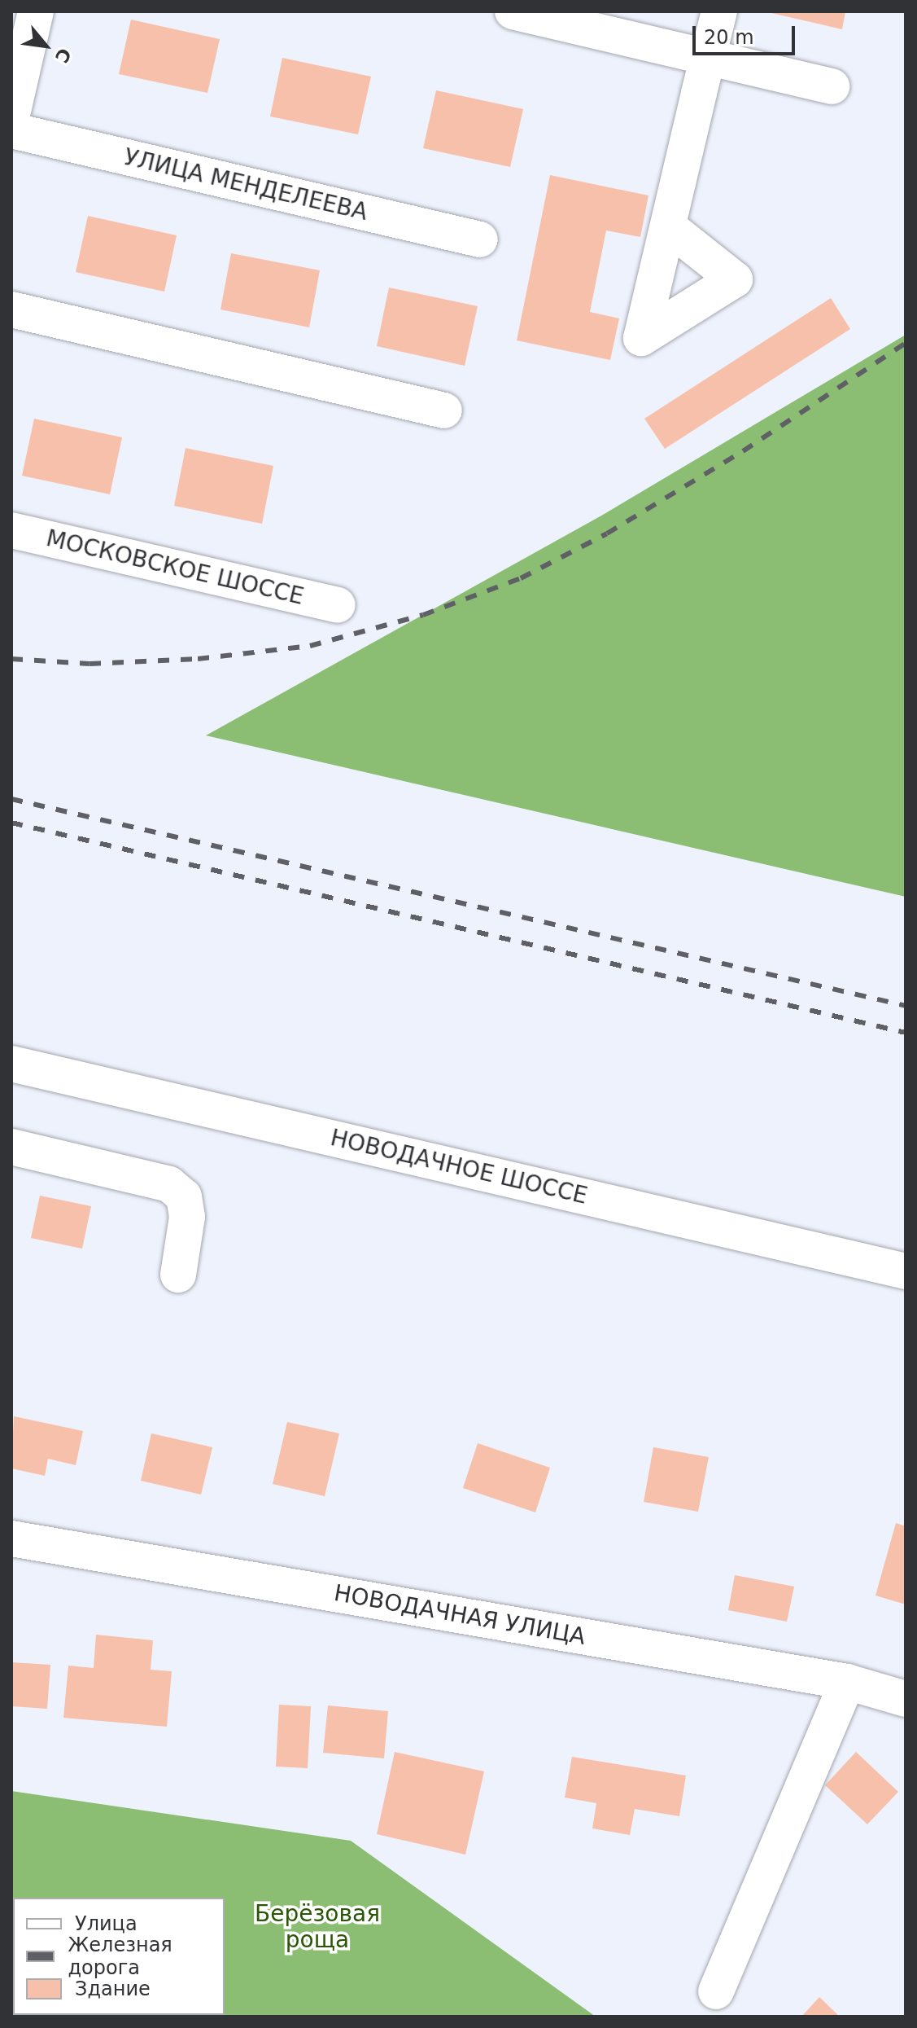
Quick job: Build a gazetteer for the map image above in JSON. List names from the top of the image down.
{
  "streets": {
    "street": [
      "УЛИЦА МЕНДЕЛЕЕВА",
      "МОСКОВСКОЕ ШОССЕ",
      "НОВОДАЧНОЕ ШОССЕ",
      "НОВОДАЧНАЯ УЛИЦА"
    ]
  },
  "parks": ["Берёзовая роща"],
  "legend": ["Улица", "Железная дорога", "Здание"],
  "scale_bar": "20 m",
  "north": "bottom right"
}
